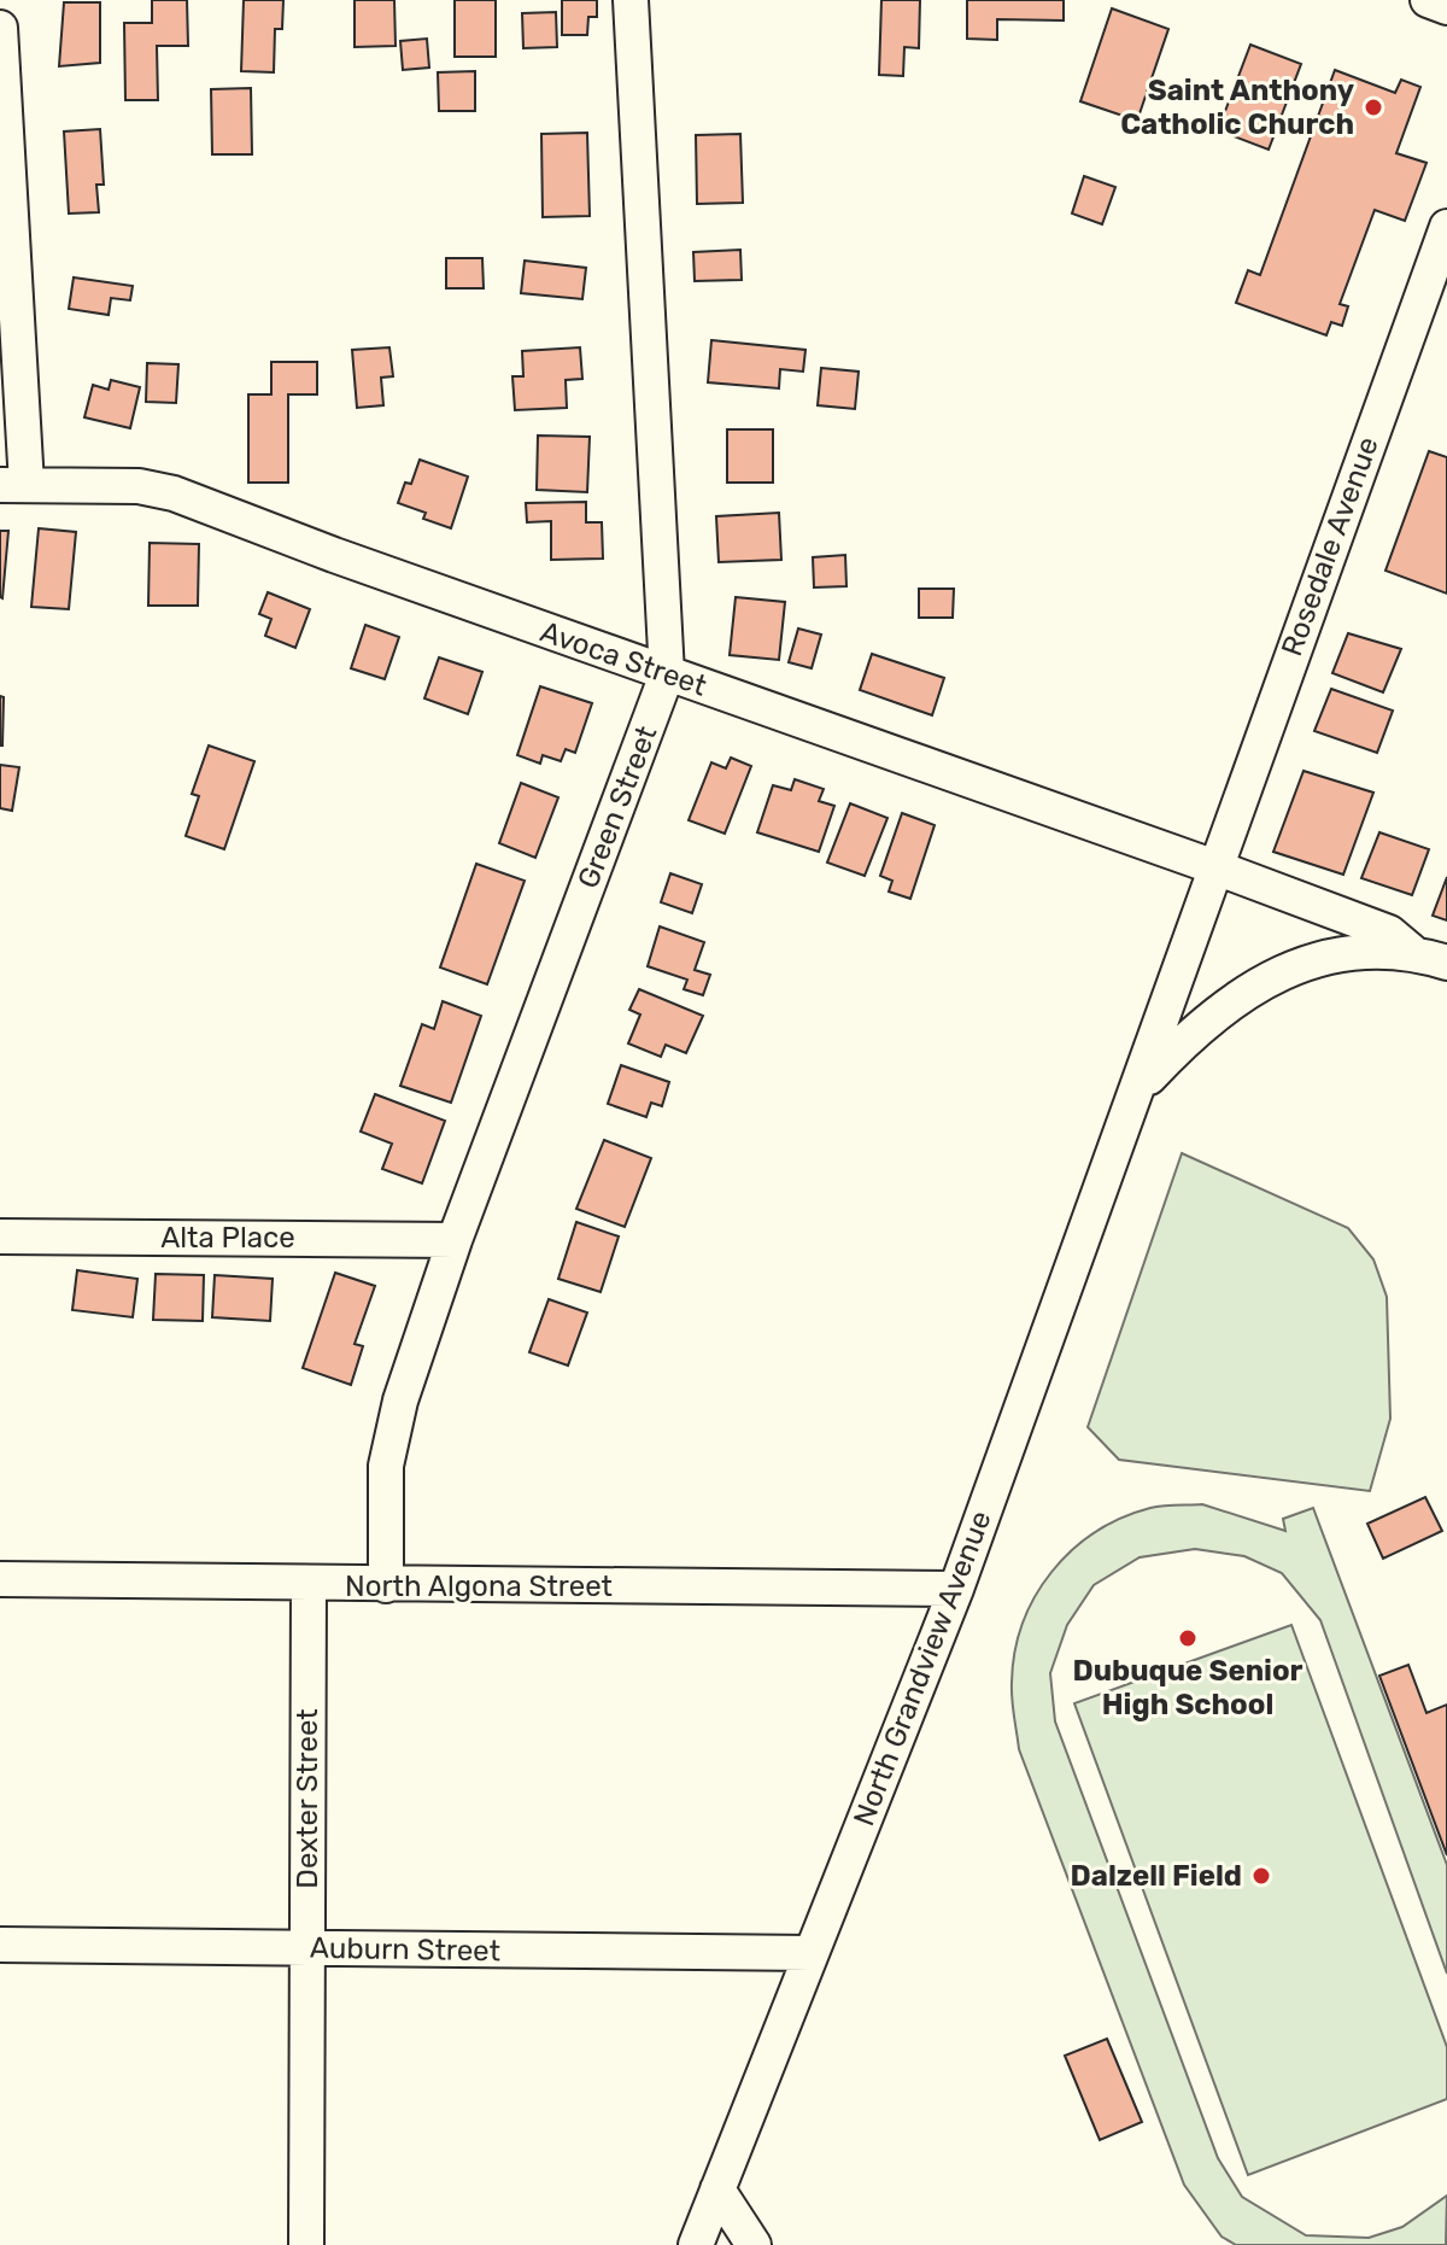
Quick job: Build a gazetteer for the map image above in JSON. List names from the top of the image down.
{
  "streets": {
    "street": [
      "Rosedale Avenue",
      "Avoca Street",
      "Green Street",
      "Alta Place",
      "North Algona Street",
      "North Grandview Avenue",
      "Dexter Street",
      "Auburn Street"
    ]
  },
  "crossings": [
    ["Rosedale Avenue", "Avoca Street"],
    ["Rosedale Avenue", "North Grandview Avenue"],
    ["Avoca Street", "Green Street"],
    ["Avoca Street", "North Grandview Avenue"],
    ["Green Street", "Alta Place"],
    ["Green Street", "North Algona Street"],
    ["North Algona Street", "North Grandview Avenue"],
    ["North Algona Street", "Dexter Street"],
    ["North Grandview Avenue", "Auburn Street"],
    ["Dexter Street", "Auburn Street"]
  ],
  "places": ["Saint Anthony Catholic Church", "Dubuque Senior High School", "Dalzell Field"]
}
